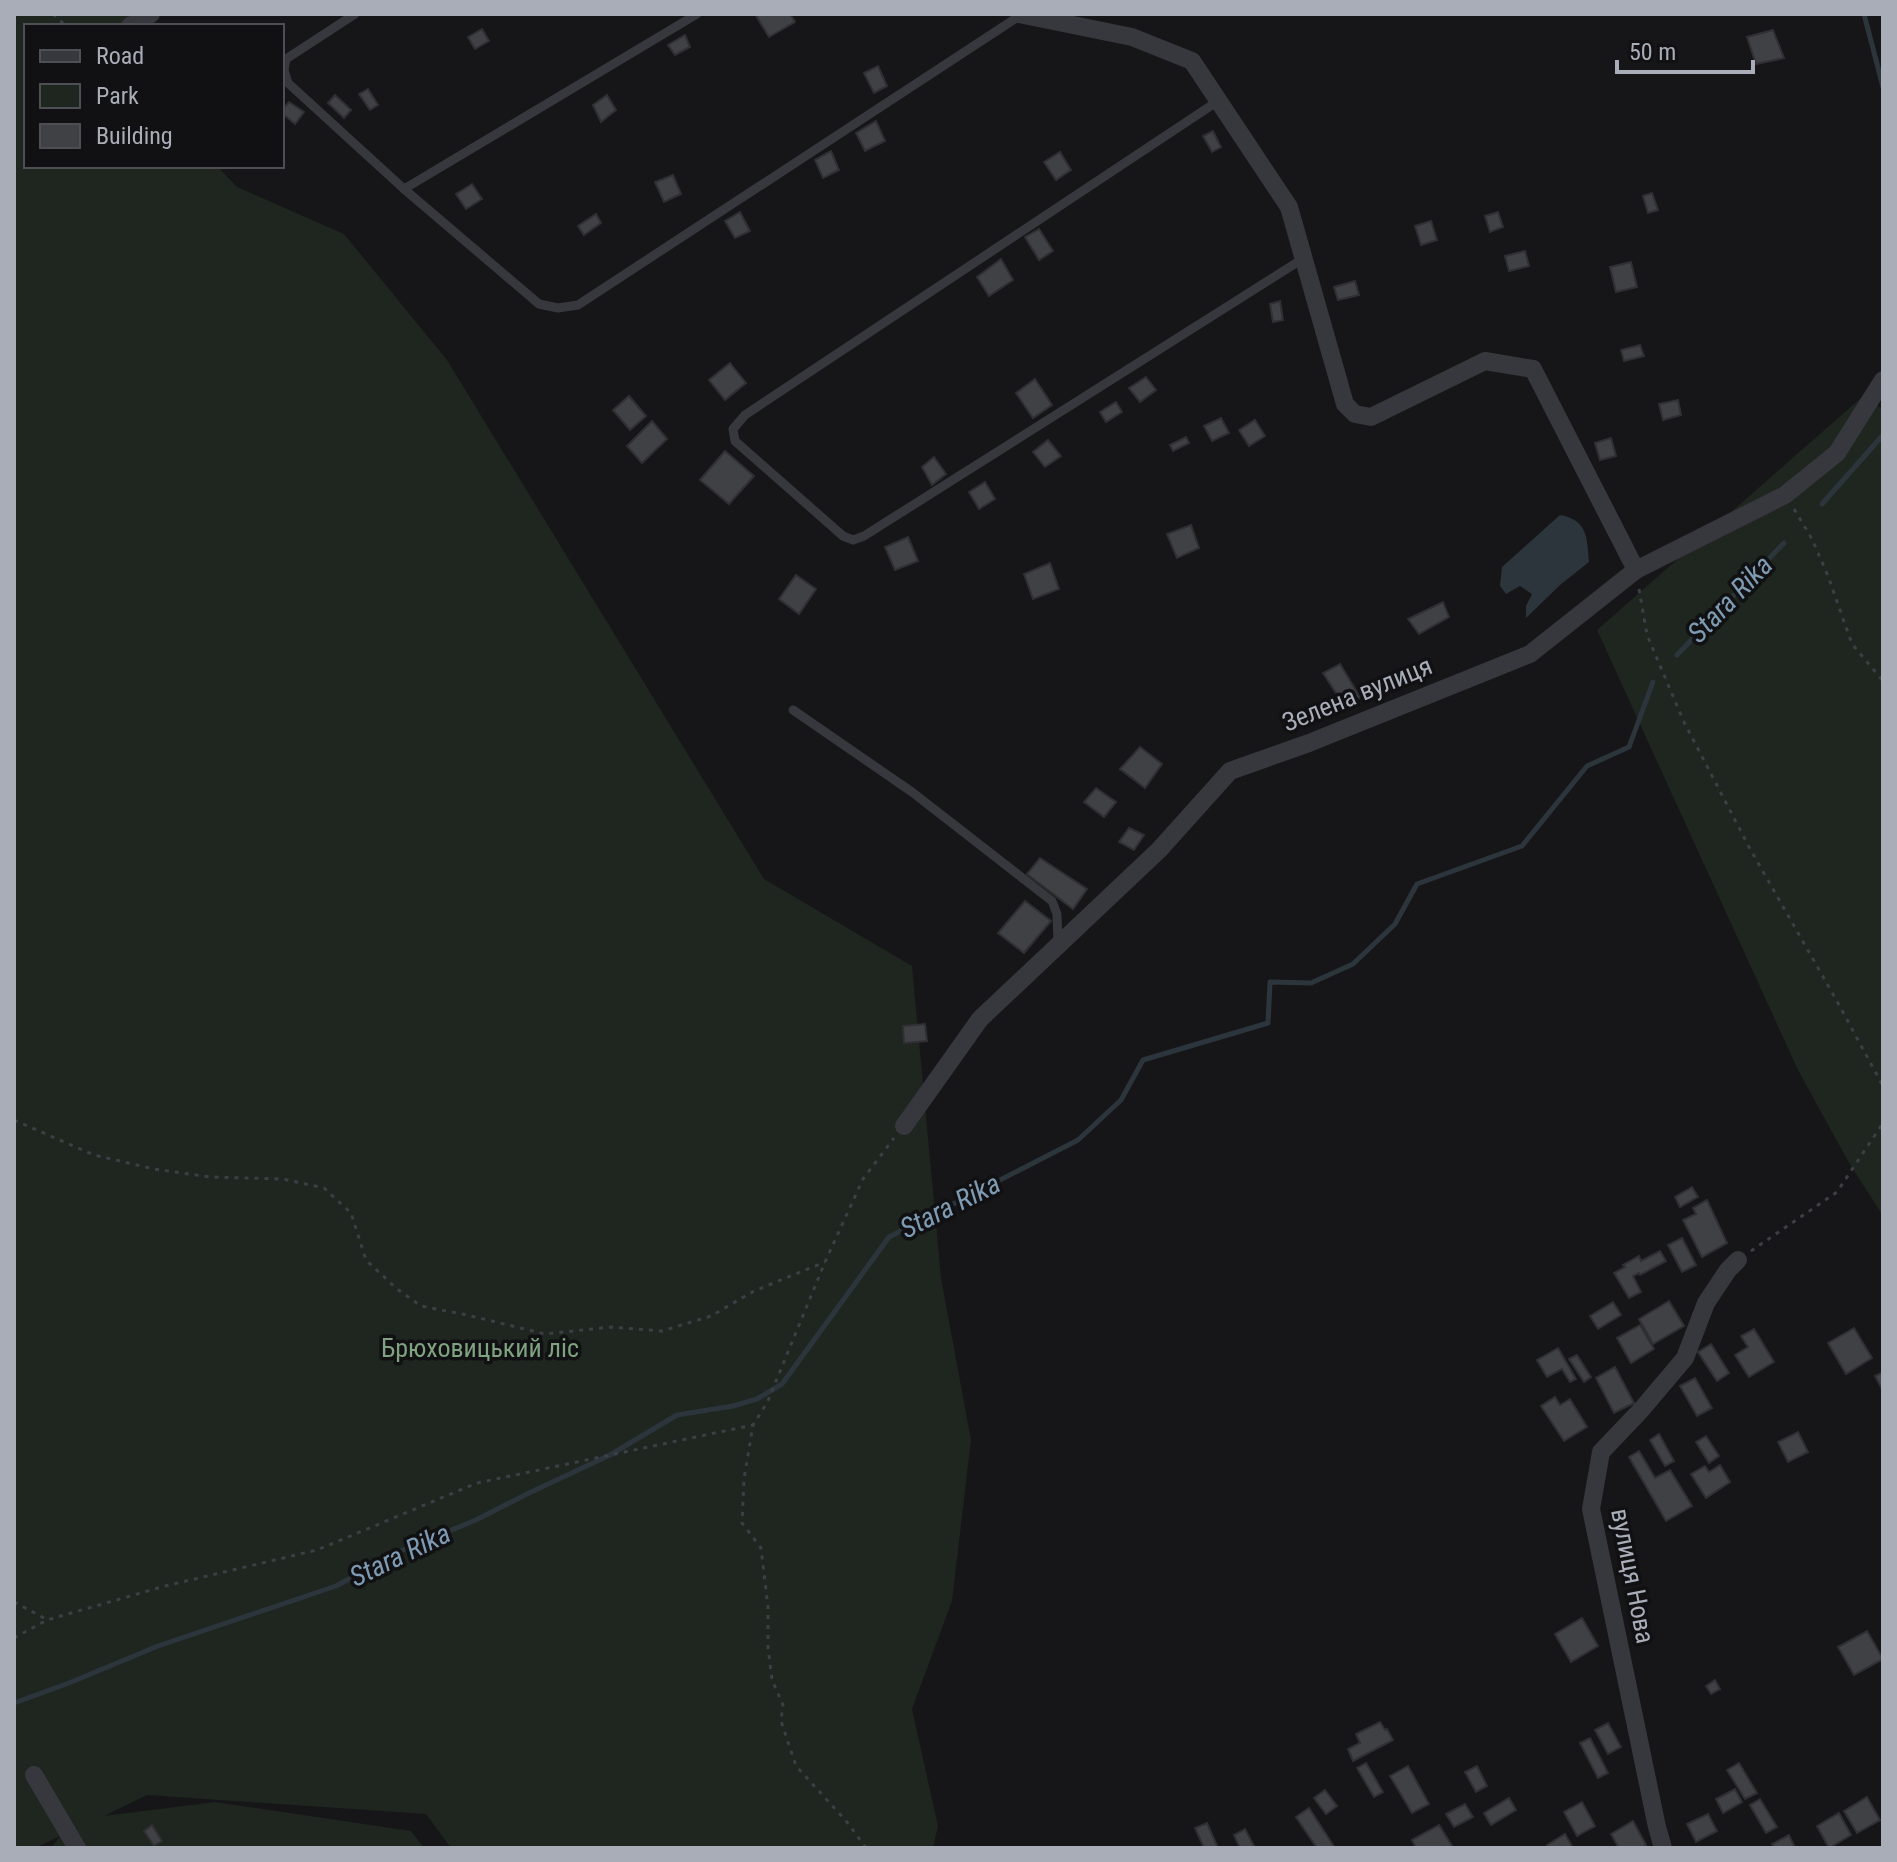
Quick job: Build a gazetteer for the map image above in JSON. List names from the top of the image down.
{
  "streets": {
    "street": ["Зелена вулиця", "вулиця Нова"]
  },
  "water": ["Stara Rika"],
  "parks": ["Брюховицький ліс"],
  "legend": ["Road", "Park", "Building"],
  "scale_bar": "50 m"
}
